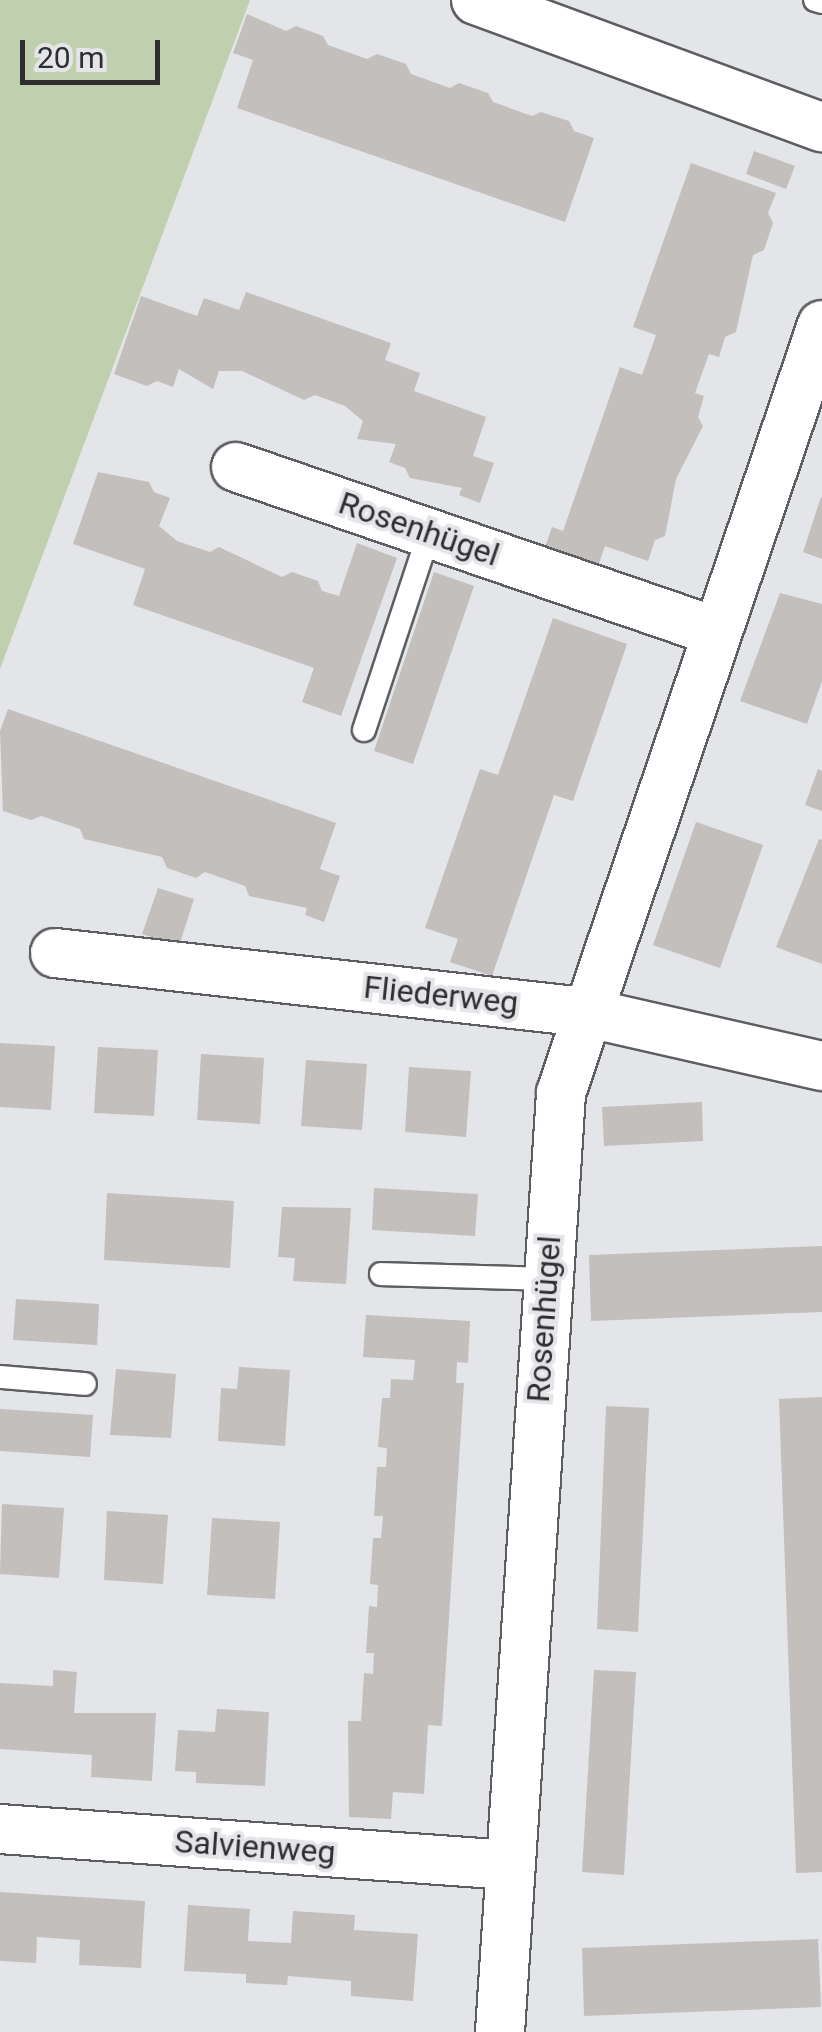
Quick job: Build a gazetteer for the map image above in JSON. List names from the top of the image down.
{
  "streets": {
    "street": ["Rosenhügel", "Fliederweg", "Salvienweg"]
  },
  "crossings": [
    ["Rosenhügel", "Fliederweg"],
    ["Rosenhügel", "Salvienweg"]
  ],
  "scale_bar": "20 m"
}
